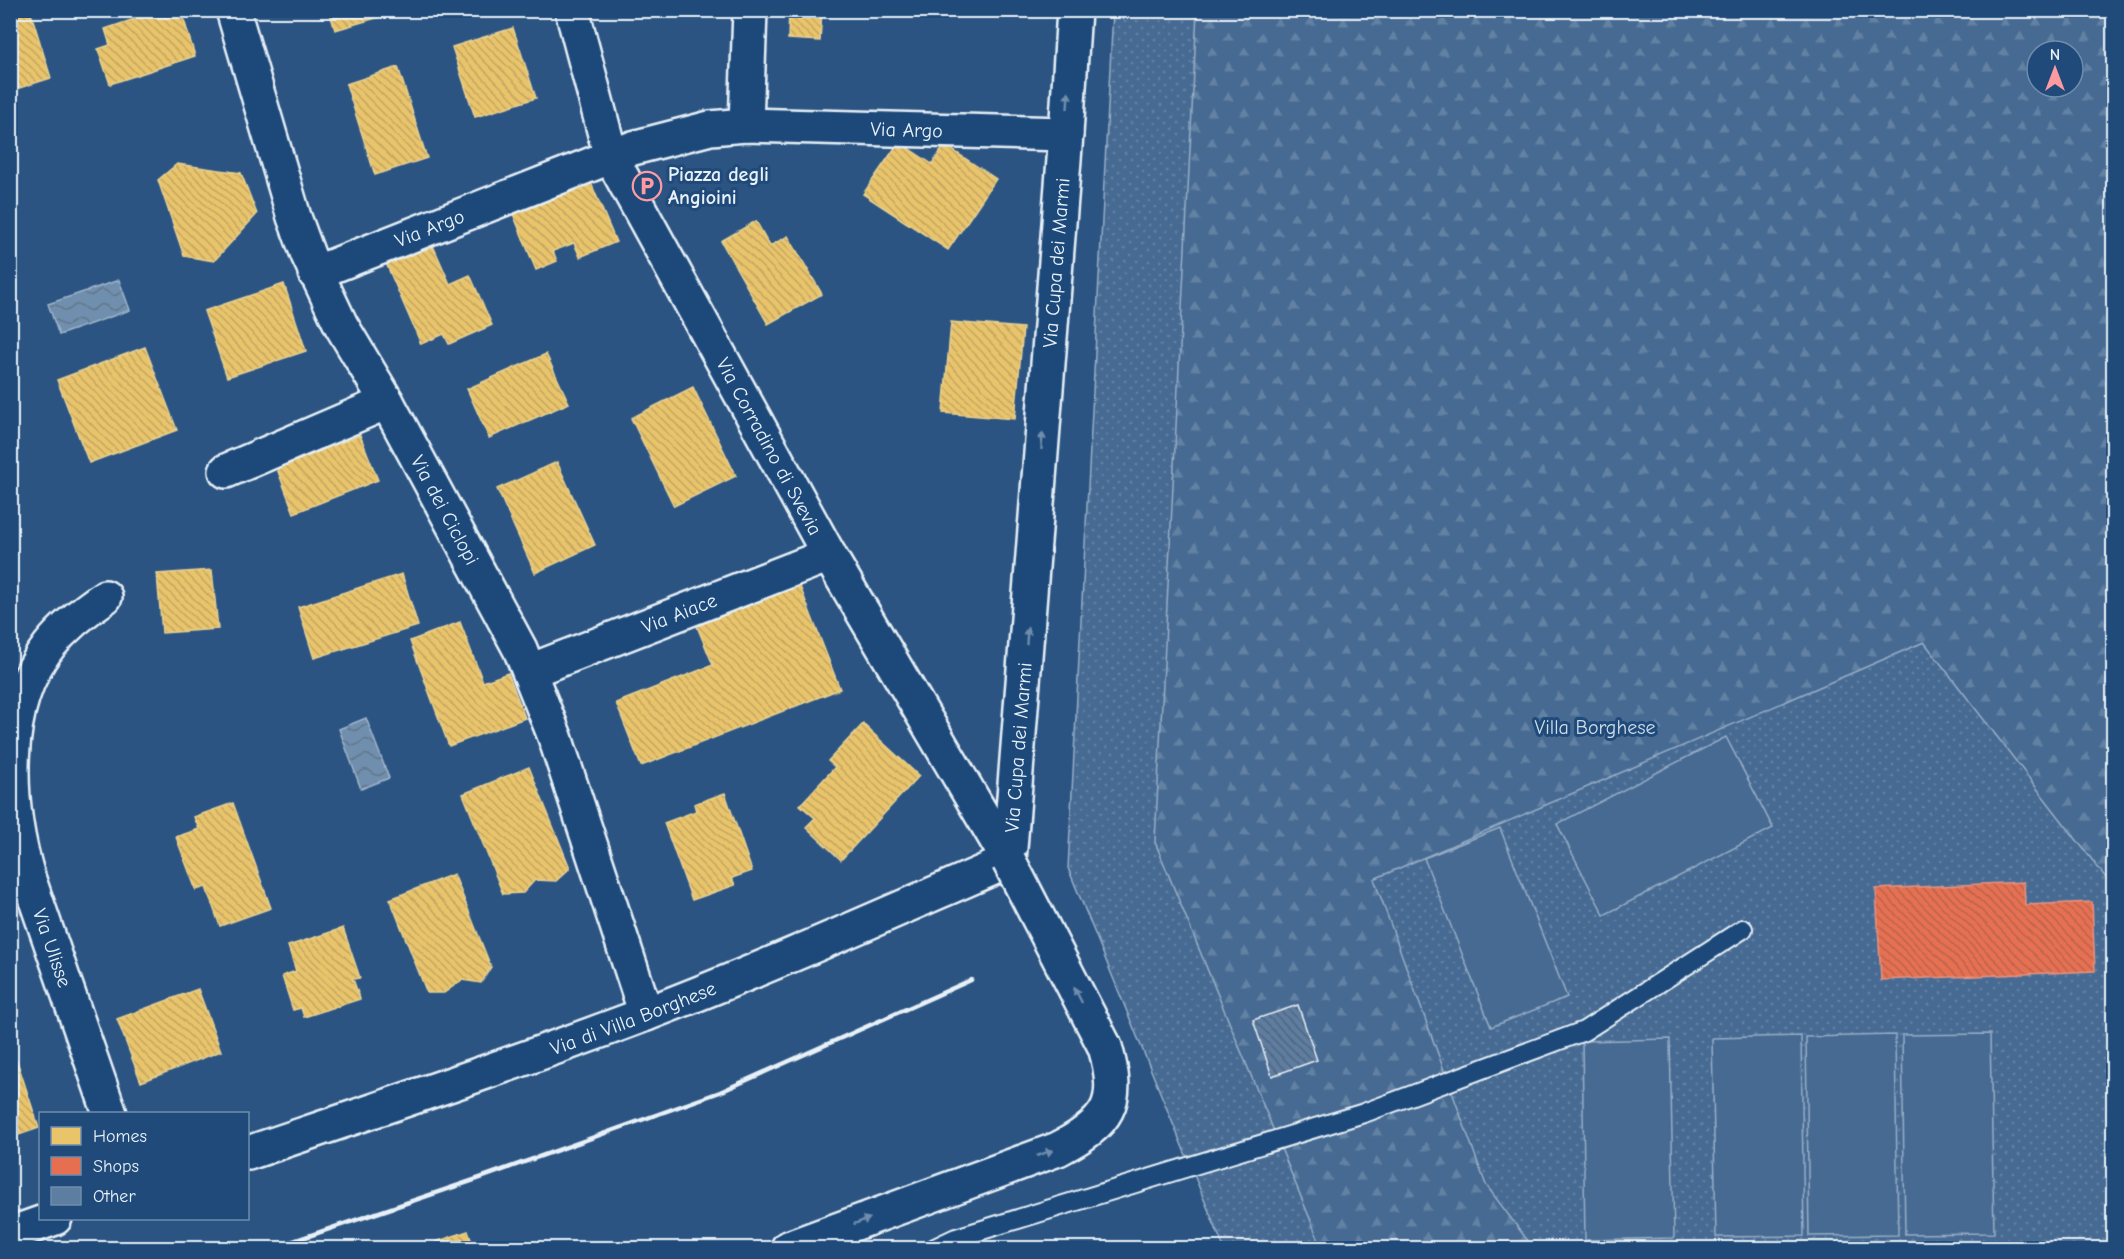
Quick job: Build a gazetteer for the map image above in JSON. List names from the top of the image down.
{
  "streets": {
    "street": [
      "Via Argo",
      "Via Cupa dei Marmi",
      "Via Corradino di Svevia",
      "Via dei Ciclopi",
      "Via Aiace",
      "Via Ulisse",
      "Via di Villa Borghese"
    ]
  },
  "crossings": [
    ["Via Argo", "Via Cupa dei Marmi"],
    ["Via Argo", "Via Corradino di Svevia"],
    ["Via Argo", "Via dei Ciclopi"],
    ["Via Cupa dei Marmi", "Via Corradino di Svevia"],
    ["Via Cupa dei Marmi", "Via di Villa Borghese"],
    ["Via Corradino di Svevia", "Via Aiace"],
    ["Via Corradino di Svevia", "Via di Villa Borghese"],
    ["Via dei Ciclopi", "Via Aiace"],
    ["Via dei Ciclopi", "Via di Villa Borghese"]
  ],
  "one_way": ["Via Cupa dei Marmi"],
  "parks": ["Villa Borghese"],
  "places": {
    "parking": ["Piazza degli Angioini"]
  },
  "legend": ["Homes", "Shops", "Other"],
  "north": "top"
}
